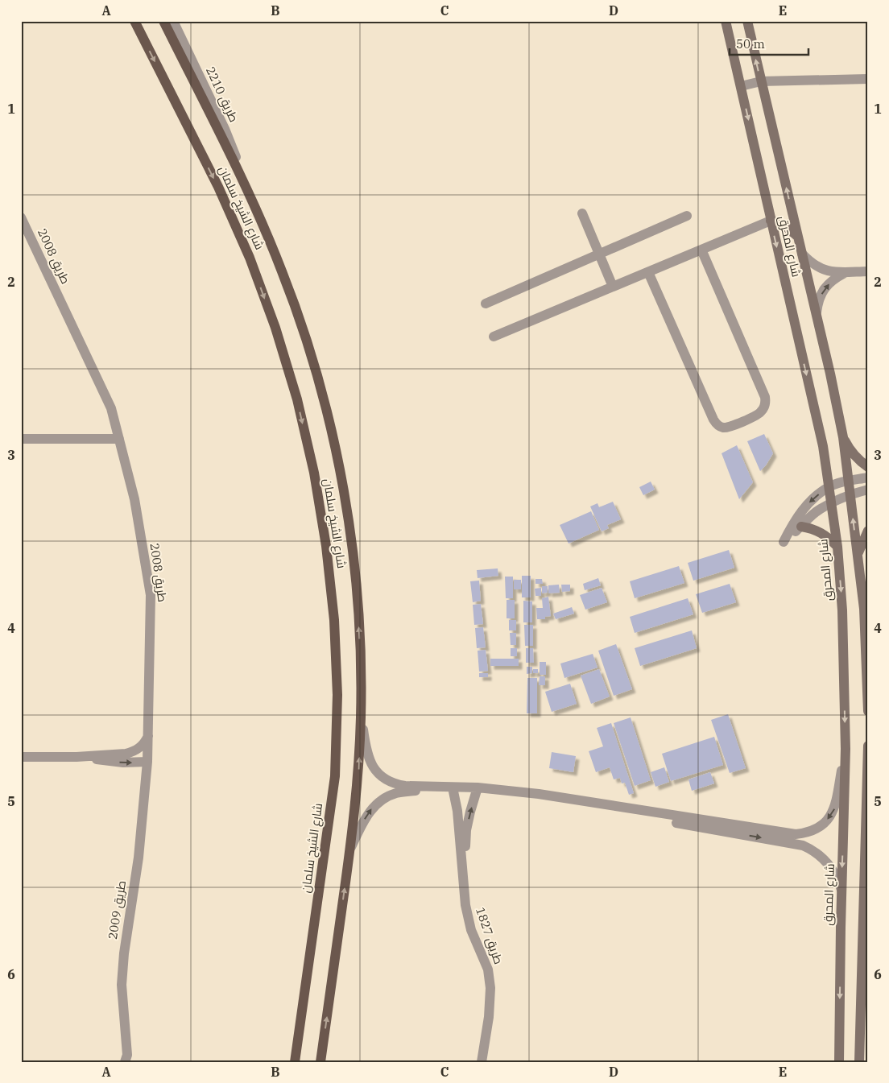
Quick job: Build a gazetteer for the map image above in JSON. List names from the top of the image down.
{
  "streets": {
    "main road": ["شارع الشيخ سلمان", "شارع المحرق"],
    "street": [
      "طريق 2210",
      "طريق 2008",
      "طريق 2009",
      "طريق 1827"
    ]
  },
  "crossings": [
    ["طريق 2210", "شارع الشيخ سلمان"],
    ["طريق 2008", "طريق 2009"]
  ],
  "scale_bar": "50 m",
  "grid": {
    "columns": [
      "A",
      "B",
      "C",
      "D",
      "E"
    ],
    "rows": [
      "1",
      "2",
      "3",
      "4",
      "5",
      "6"
    ]
  }
}
